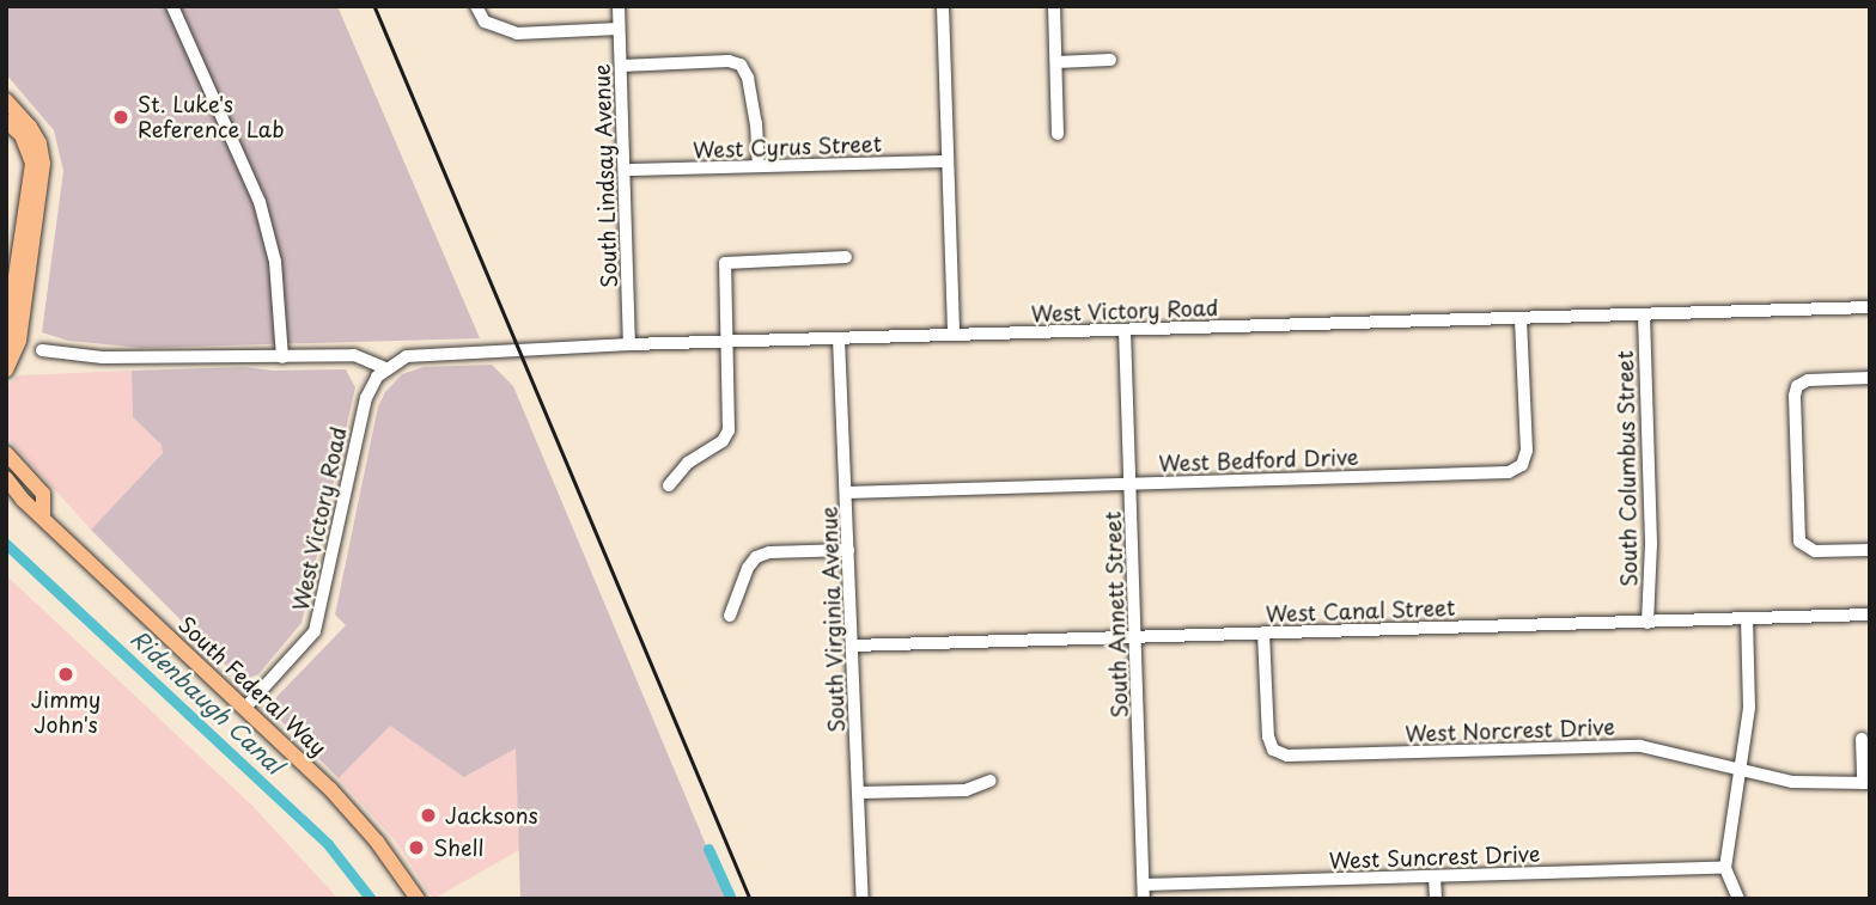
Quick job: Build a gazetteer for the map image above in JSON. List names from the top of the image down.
{
  "streets": {
    "main road": ["South Federal Way"],
    "street": [
      "West Cyrus Street",
      "South Lindsay Avenue",
      "West Victory Road",
      "West Bedford Drive",
      "South Columbus Street",
      "West Canal Street",
      "South Annett Street",
      "South Virginia Avenue",
      "West Norcrest Drive",
      "West Suncrest Drive"
    ]
  },
  "crossings": [
    ["West Cyrus Street", "South Lindsay Avenue"],
    ["South Lindsay Avenue", "West Victory Road"],
    ["West Victory Road", "West Bedford Drive"],
    ["West Victory Road", "South Columbus Street"],
    ["West Victory Road", "South Annett Street"],
    ["West Victory Road", "South Virginia Avenue"],
    ["West Victory Road", "South Federal Way"],
    ["West Bedford Drive", "South Annett Street"],
    ["West Bedford Drive", "South Virginia Avenue"],
    ["South Columbus Street", "West Canal Street"],
    ["West Canal Street", "South Annett Street"],
    ["West Canal Street", "South Virginia Avenue"],
    ["West Canal Street", "West Norcrest Drive"],
    ["South Annett Street", "West Suncrest Drive"]
  ],
  "water": ["Ridenbaugh Canal"],
  "places": [
    "St. Luke's Reference Lab",
    "Jimmy John's",
    "Jacksons",
    "Shell"
  ]
}
